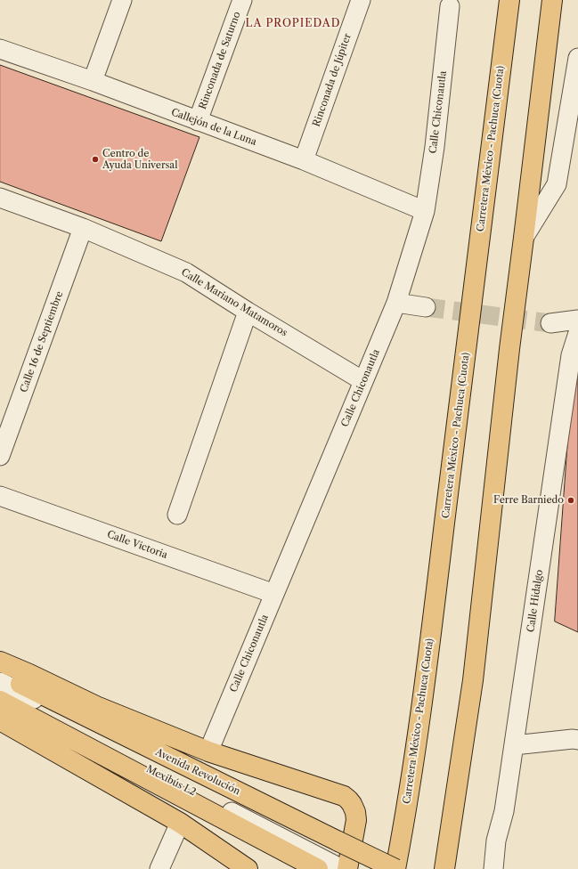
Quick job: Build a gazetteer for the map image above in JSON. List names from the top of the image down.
{
  "streets": {
    "main road": ["Carretera México - Pachuca (Cuota)", "Avenida Revolución"],
    "street": [
      "Rinconada de Saturno",
      "Rinconada de Júpiter",
      "Calle Chiconautla",
      "Callejón de la Luna",
      "Calle Mariano Matamoros",
      "Calle 16 de Septiembre",
      "Calle Victoria",
      "Calle Hidalgo",
      "Mexibús L2"
    ]
  },
  "crossings": [
    ["Rinconada de Saturno", "Callejón de la Luna"],
    ["Rinconada de Júpiter", "Callejón de la Luna"],
    ["Calle Chiconautla", "Callejón de la Luna"],
    ["Calle Chiconautla", "Calle Mariano Matamoros"],
    ["Calle Chiconautla", "Calle Victoria"],
    ["Carretera México - Pachuca (Cuota)", "Avenida Revolución"],
    ["Calle Mariano Matamoros", "Calle 16 de Septiembre"],
    ["Avenida Revolución", "Mexibús L2"]
  ],
  "districts": ["LA PROPIEDAD"],
  "places": ["Centro de Ayuda Universal", "Ferre Barniedo"]
}
